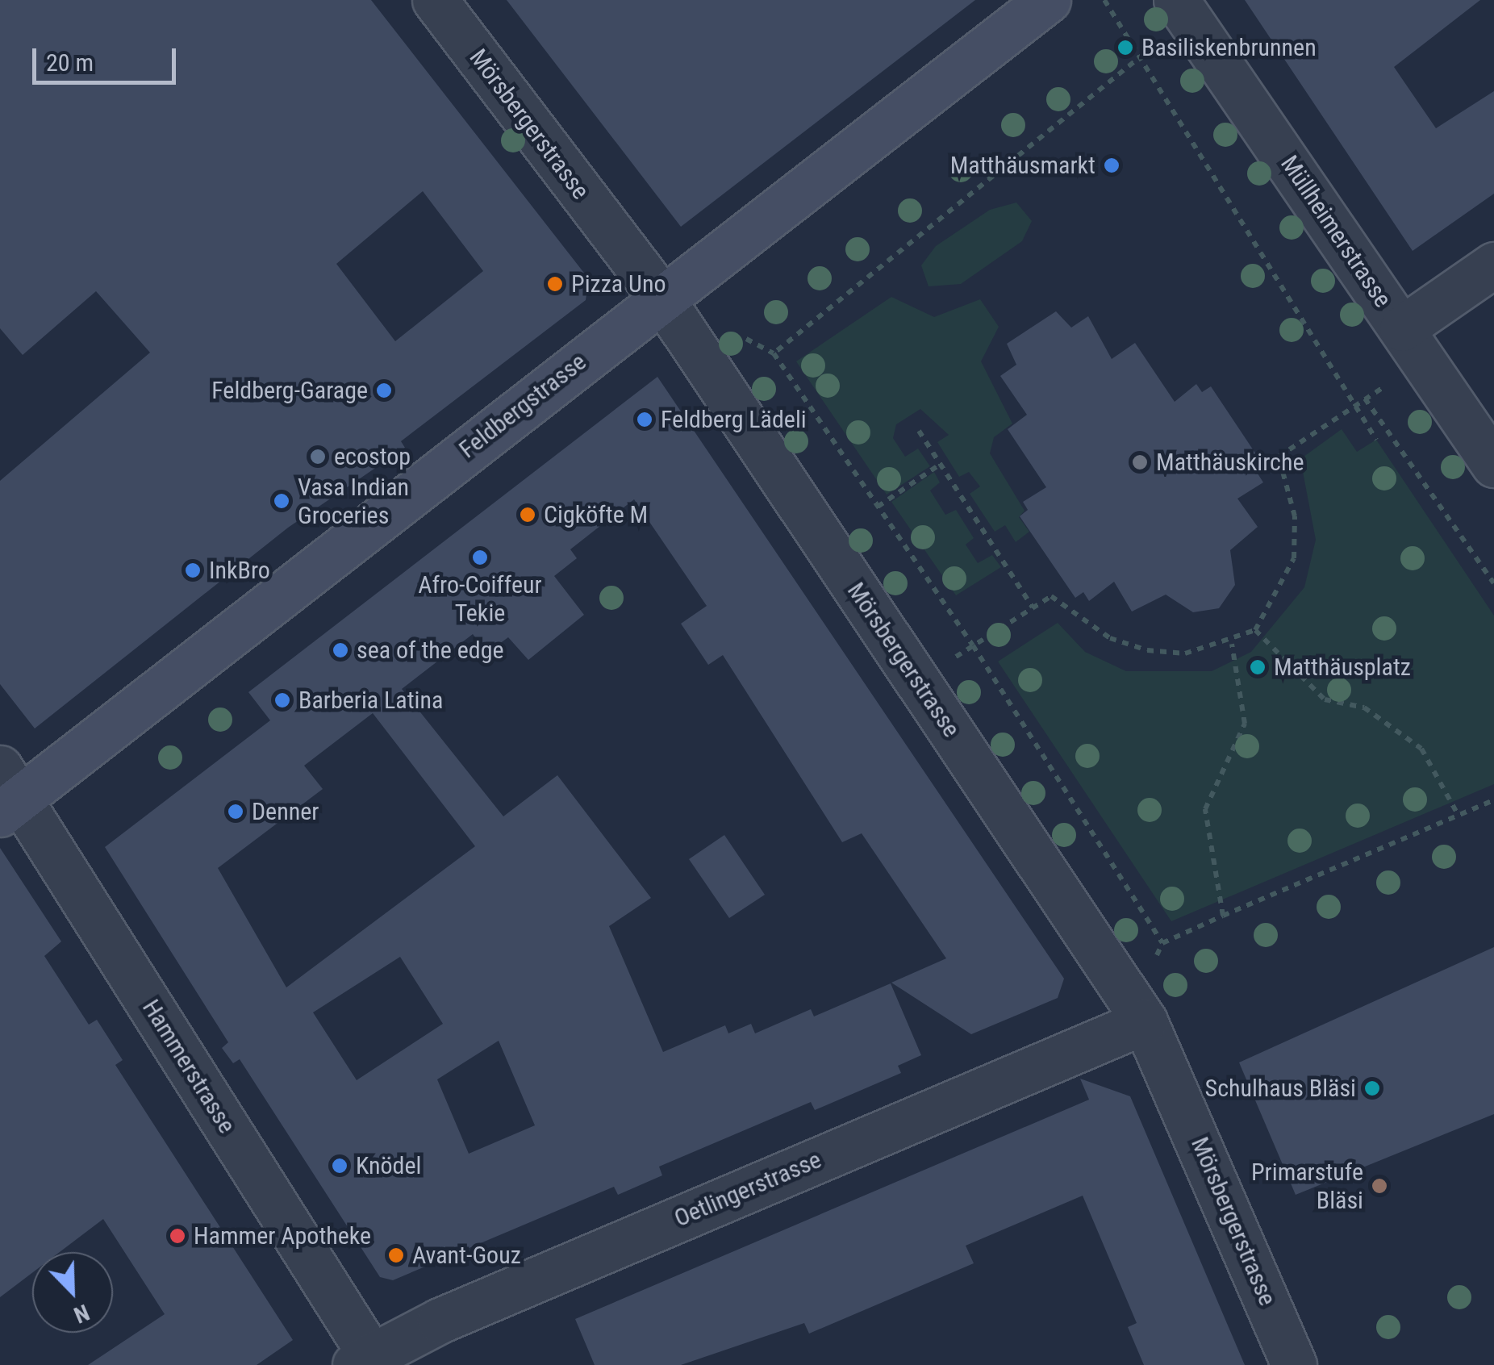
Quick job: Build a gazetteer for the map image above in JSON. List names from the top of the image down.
{
  "streets": {
    "main road": ["Feldbergstrasse"],
    "street": [
      "Mörsbergerstrasse",
      "Müllheimerstrasse",
      "Hammerstrasse",
      "Oetlingerstrasse"
    ]
  },
  "crossings": [
    ["Mörsbergerstrasse", "Feldbergstrasse"],
    ["Mörsbergerstrasse", "Oetlingerstrasse"],
    ["Feldbergstrasse", "Hammerstrasse"],
    ["Hammerstrasse", "Oetlingerstrasse"]
  ],
  "places": [
    "Basiliskenbrunnen",
    "Matthäusmarkt",
    "Pizza Uno",
    "Feldberg-Garage",
    "Feldberg Lädeli",
    "ecostop",
    "Matthäuskirche",
    "Vasa Indian Groceries",
    "Cigköfte M",
    "Afro-Coiffeur Tekie",
    "InkBro",
    "sea of the edge",
    "Matthäusplatz",
    "Barberia Latina",
    "Denner",
    "Schulhaus Bläsi",
    "Knödel",
    "Primarstufe Bläsi",
    "Hammer Apotheke",
    "Avant-Gouz"
  ],
  "scale_bar": "20 m",
  "north": "bottom right"
}
